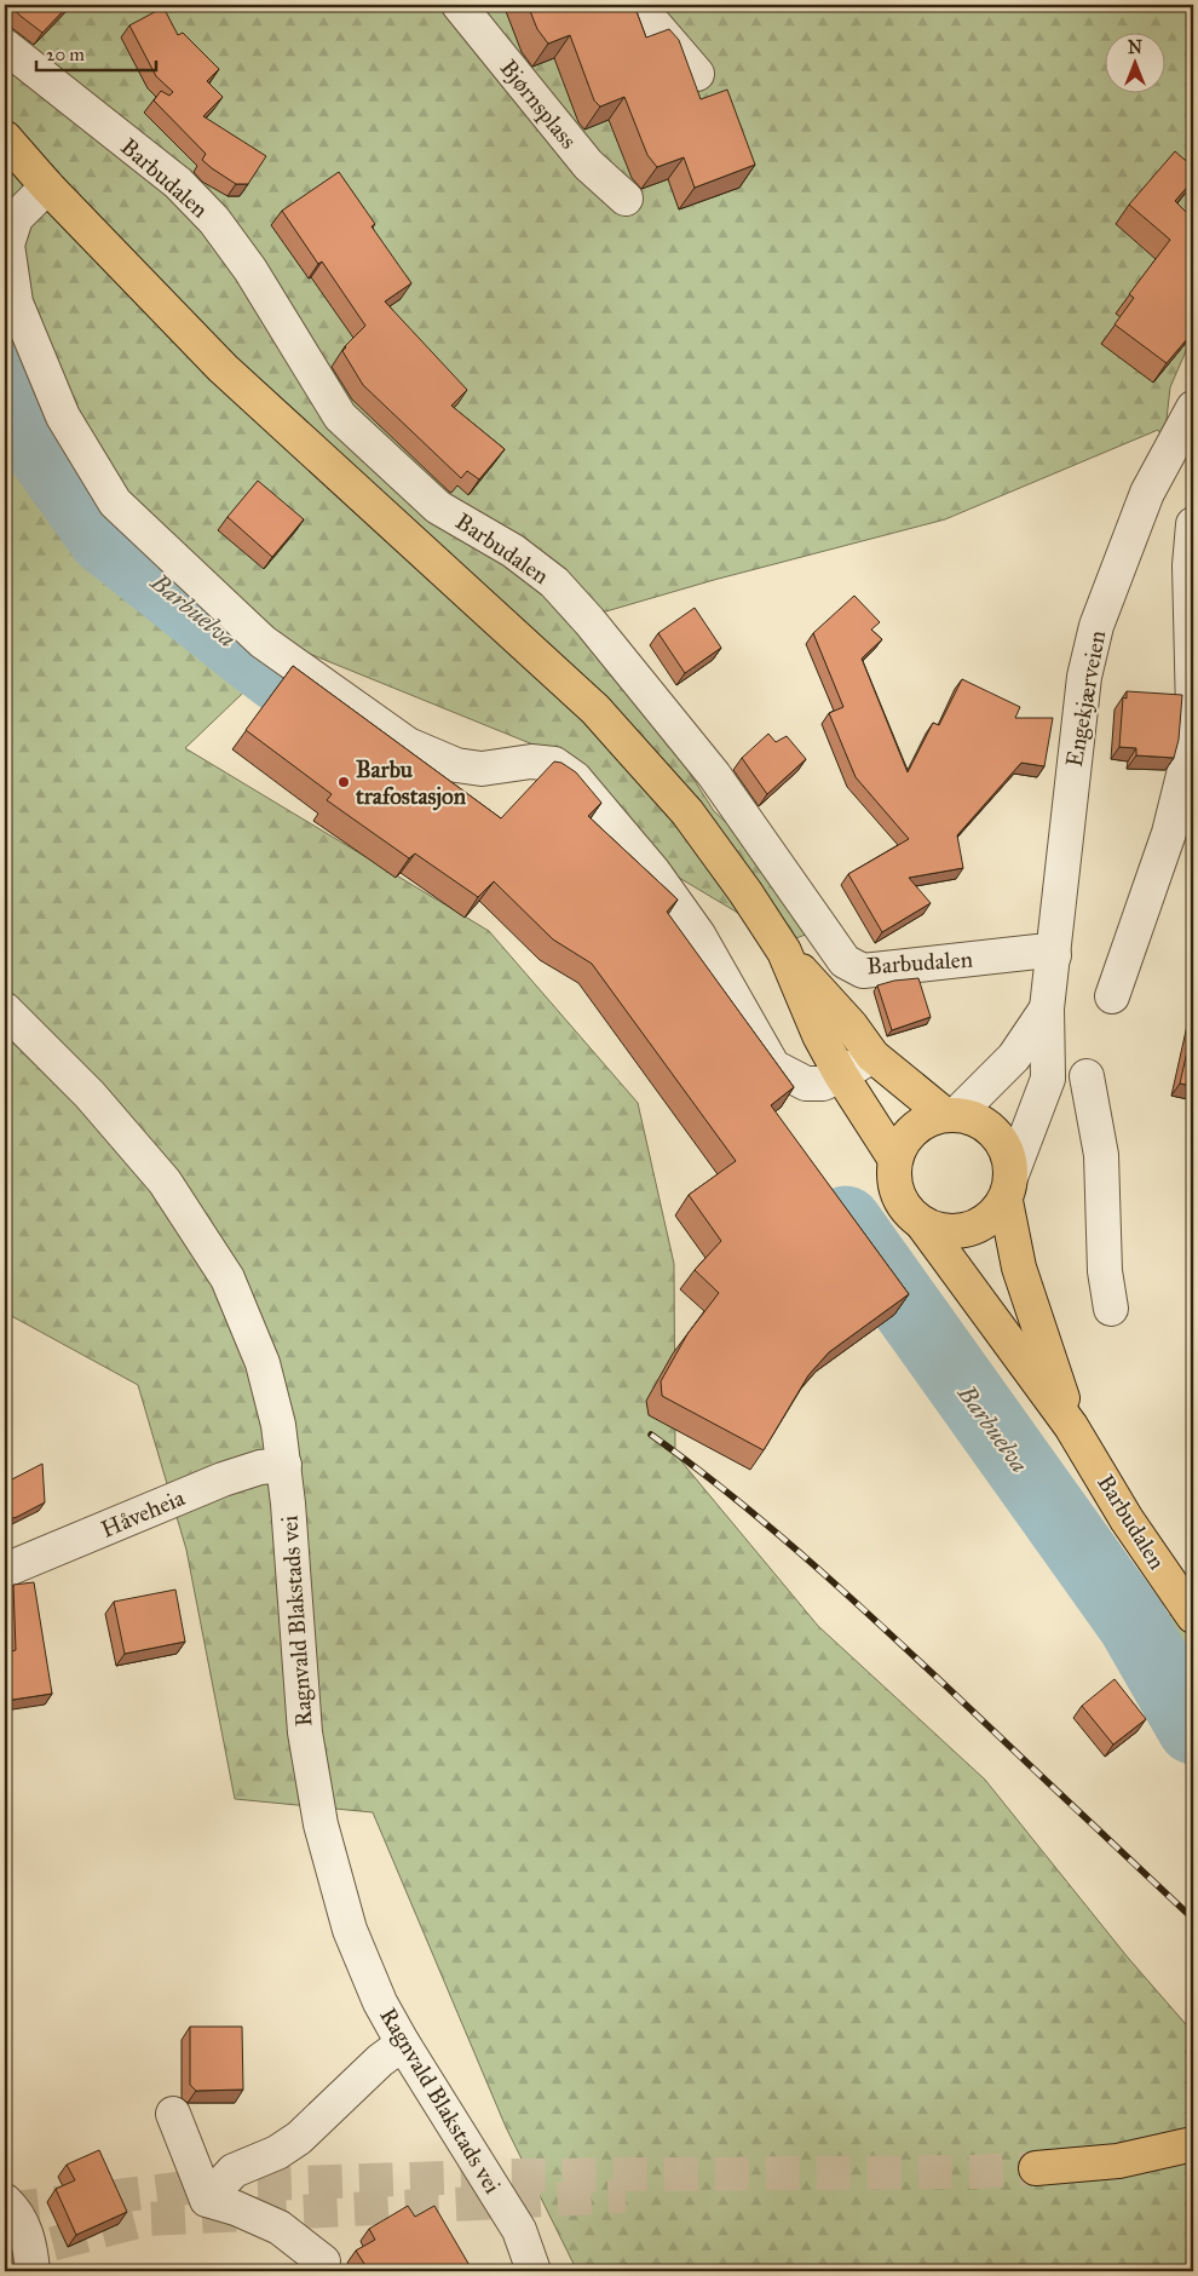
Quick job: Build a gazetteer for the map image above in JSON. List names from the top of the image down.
{
  "streets": {
    "main road": ["Barbudalen"],
    "street": [
      "Bjørnsplass",
      "Engekjærveien",
      "Håveheia",
      "Ragnvald Blakstads vei"
    ]
  },
  "crossings": [
    ["Barbudalen", "Engekjærveien"],
    ["Håveheia", "Ragnvald Blakstads vei"]
  ],
  "water": ["Barbuelva"],
  "places": ["Barbu trafostasjon"],
  "scale_bar": "20 m",
  "north": "top"
}
